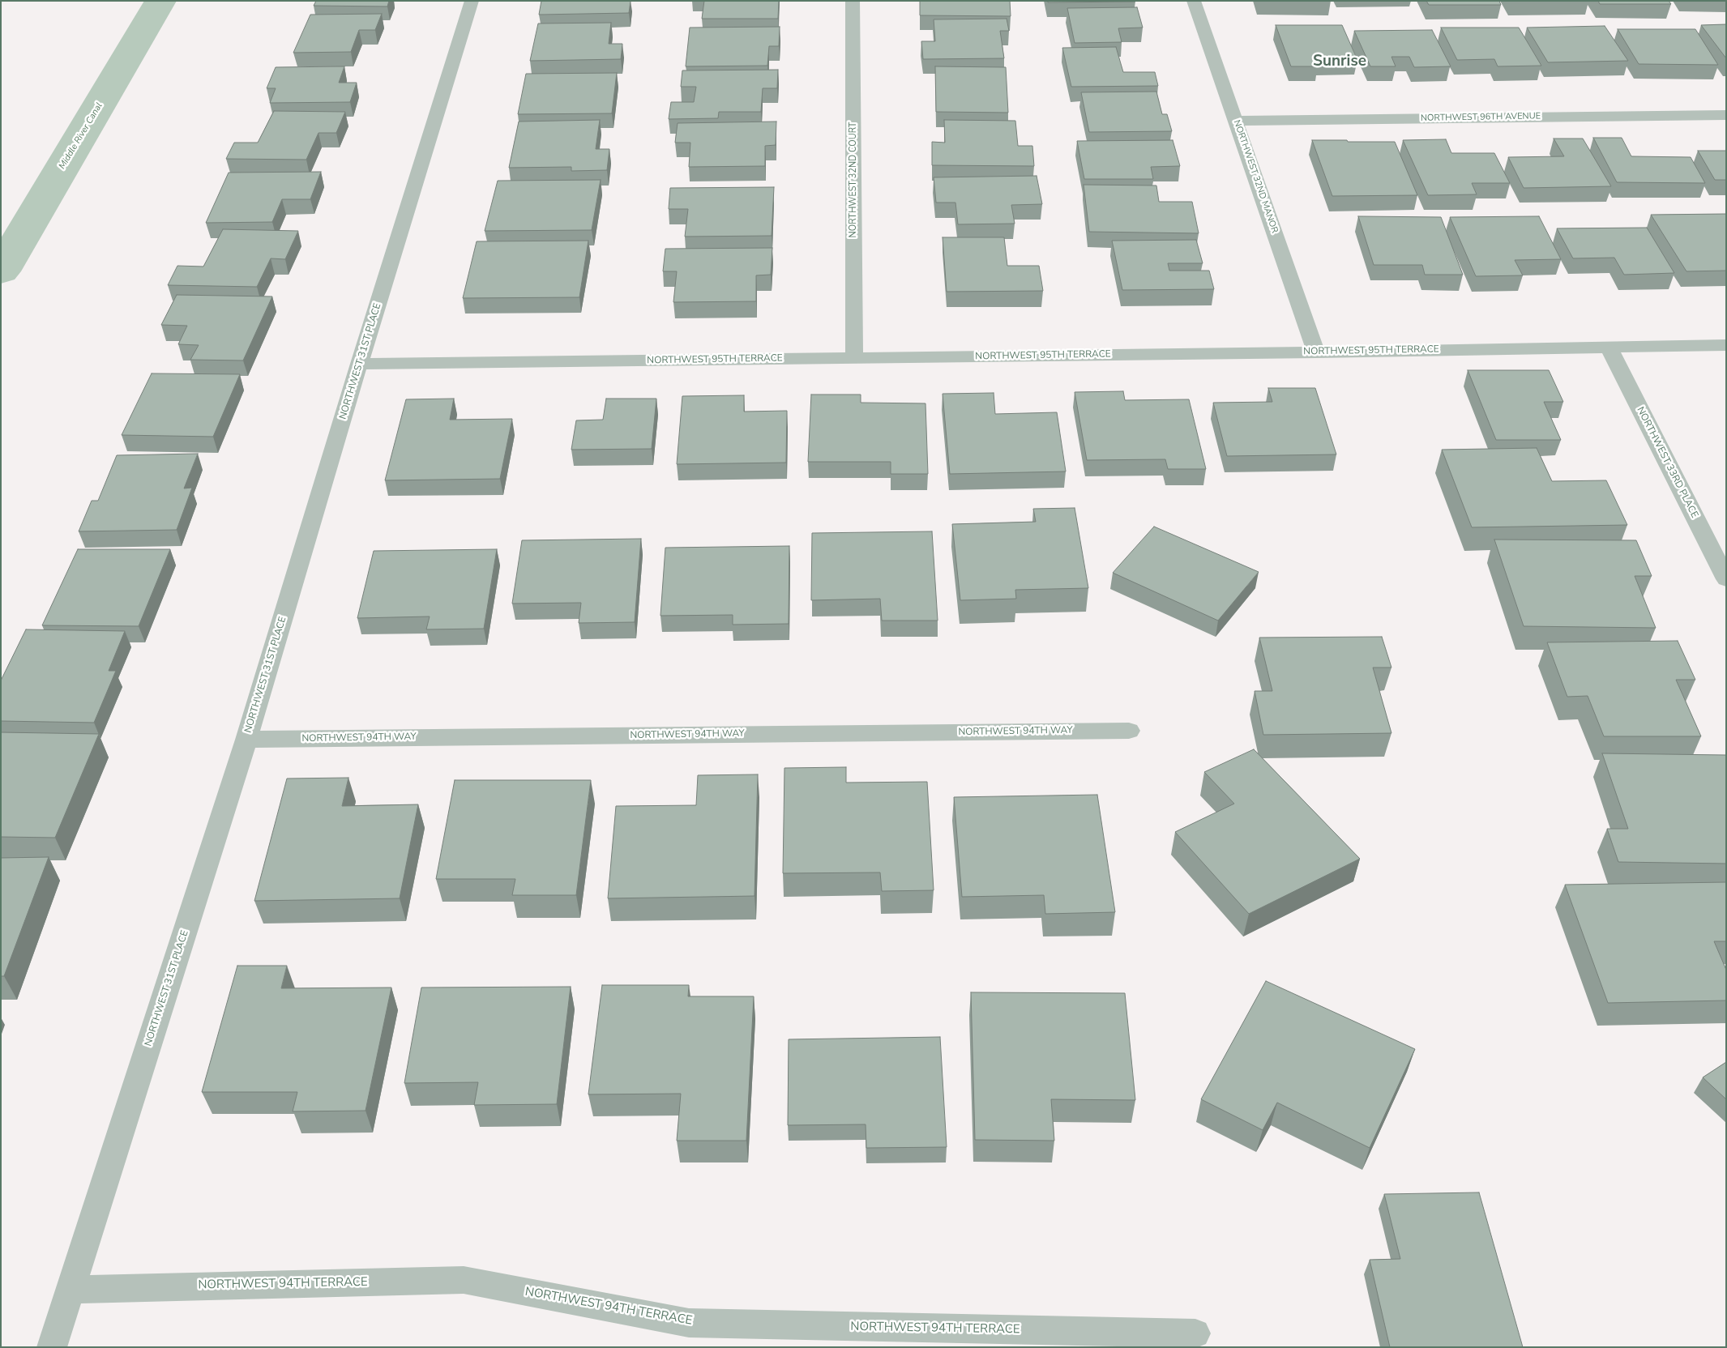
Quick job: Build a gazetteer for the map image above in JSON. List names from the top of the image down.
{
  "streets": {
    "street": [
      "NORTHWEST 96TH AVENUE",
      "NORTHWEST 32ND MANOR",
      "NORTHWEST 32ND COURT",
      "NORTHWEST 95TH TERRACE",
      "NORTHWEST 31ST PLACE",
      "NORTHWEST 33RD PLACE",
      "NORTHWEST 94TH WAY",
      "NORTHWEST 94TH TERRACE"
    ]
  },
  "crossings": [
    ["NORTHWEST 96TH AVENUE", "NORTHWEST 32ND MANOR"],
    ["NORTHWEST 32ND MANOR", "NORTHWEST 95TH TERRACE"],
    ["NORTHWEST 32ND COURT", "NORTHWEST 95TH TERRACE"],
    ["NORTHWEST 95TH TERRACE", "NORTHWEST 31ST PLACE"],
    ["NORTHWEST 95TH TERRACE", "NORTHWEST 33RD PLACE"],
    ["NORTHWEST 31ST PLACE", "NORTHWEST 94TH WAY"],
    ["NORTHWEST 31ST PLACE", "NORTHWEST 94TH TERRACE"]
  ],
  "districts": ["Sunrise"],
  "water": ["Middle River Canal"]
}
